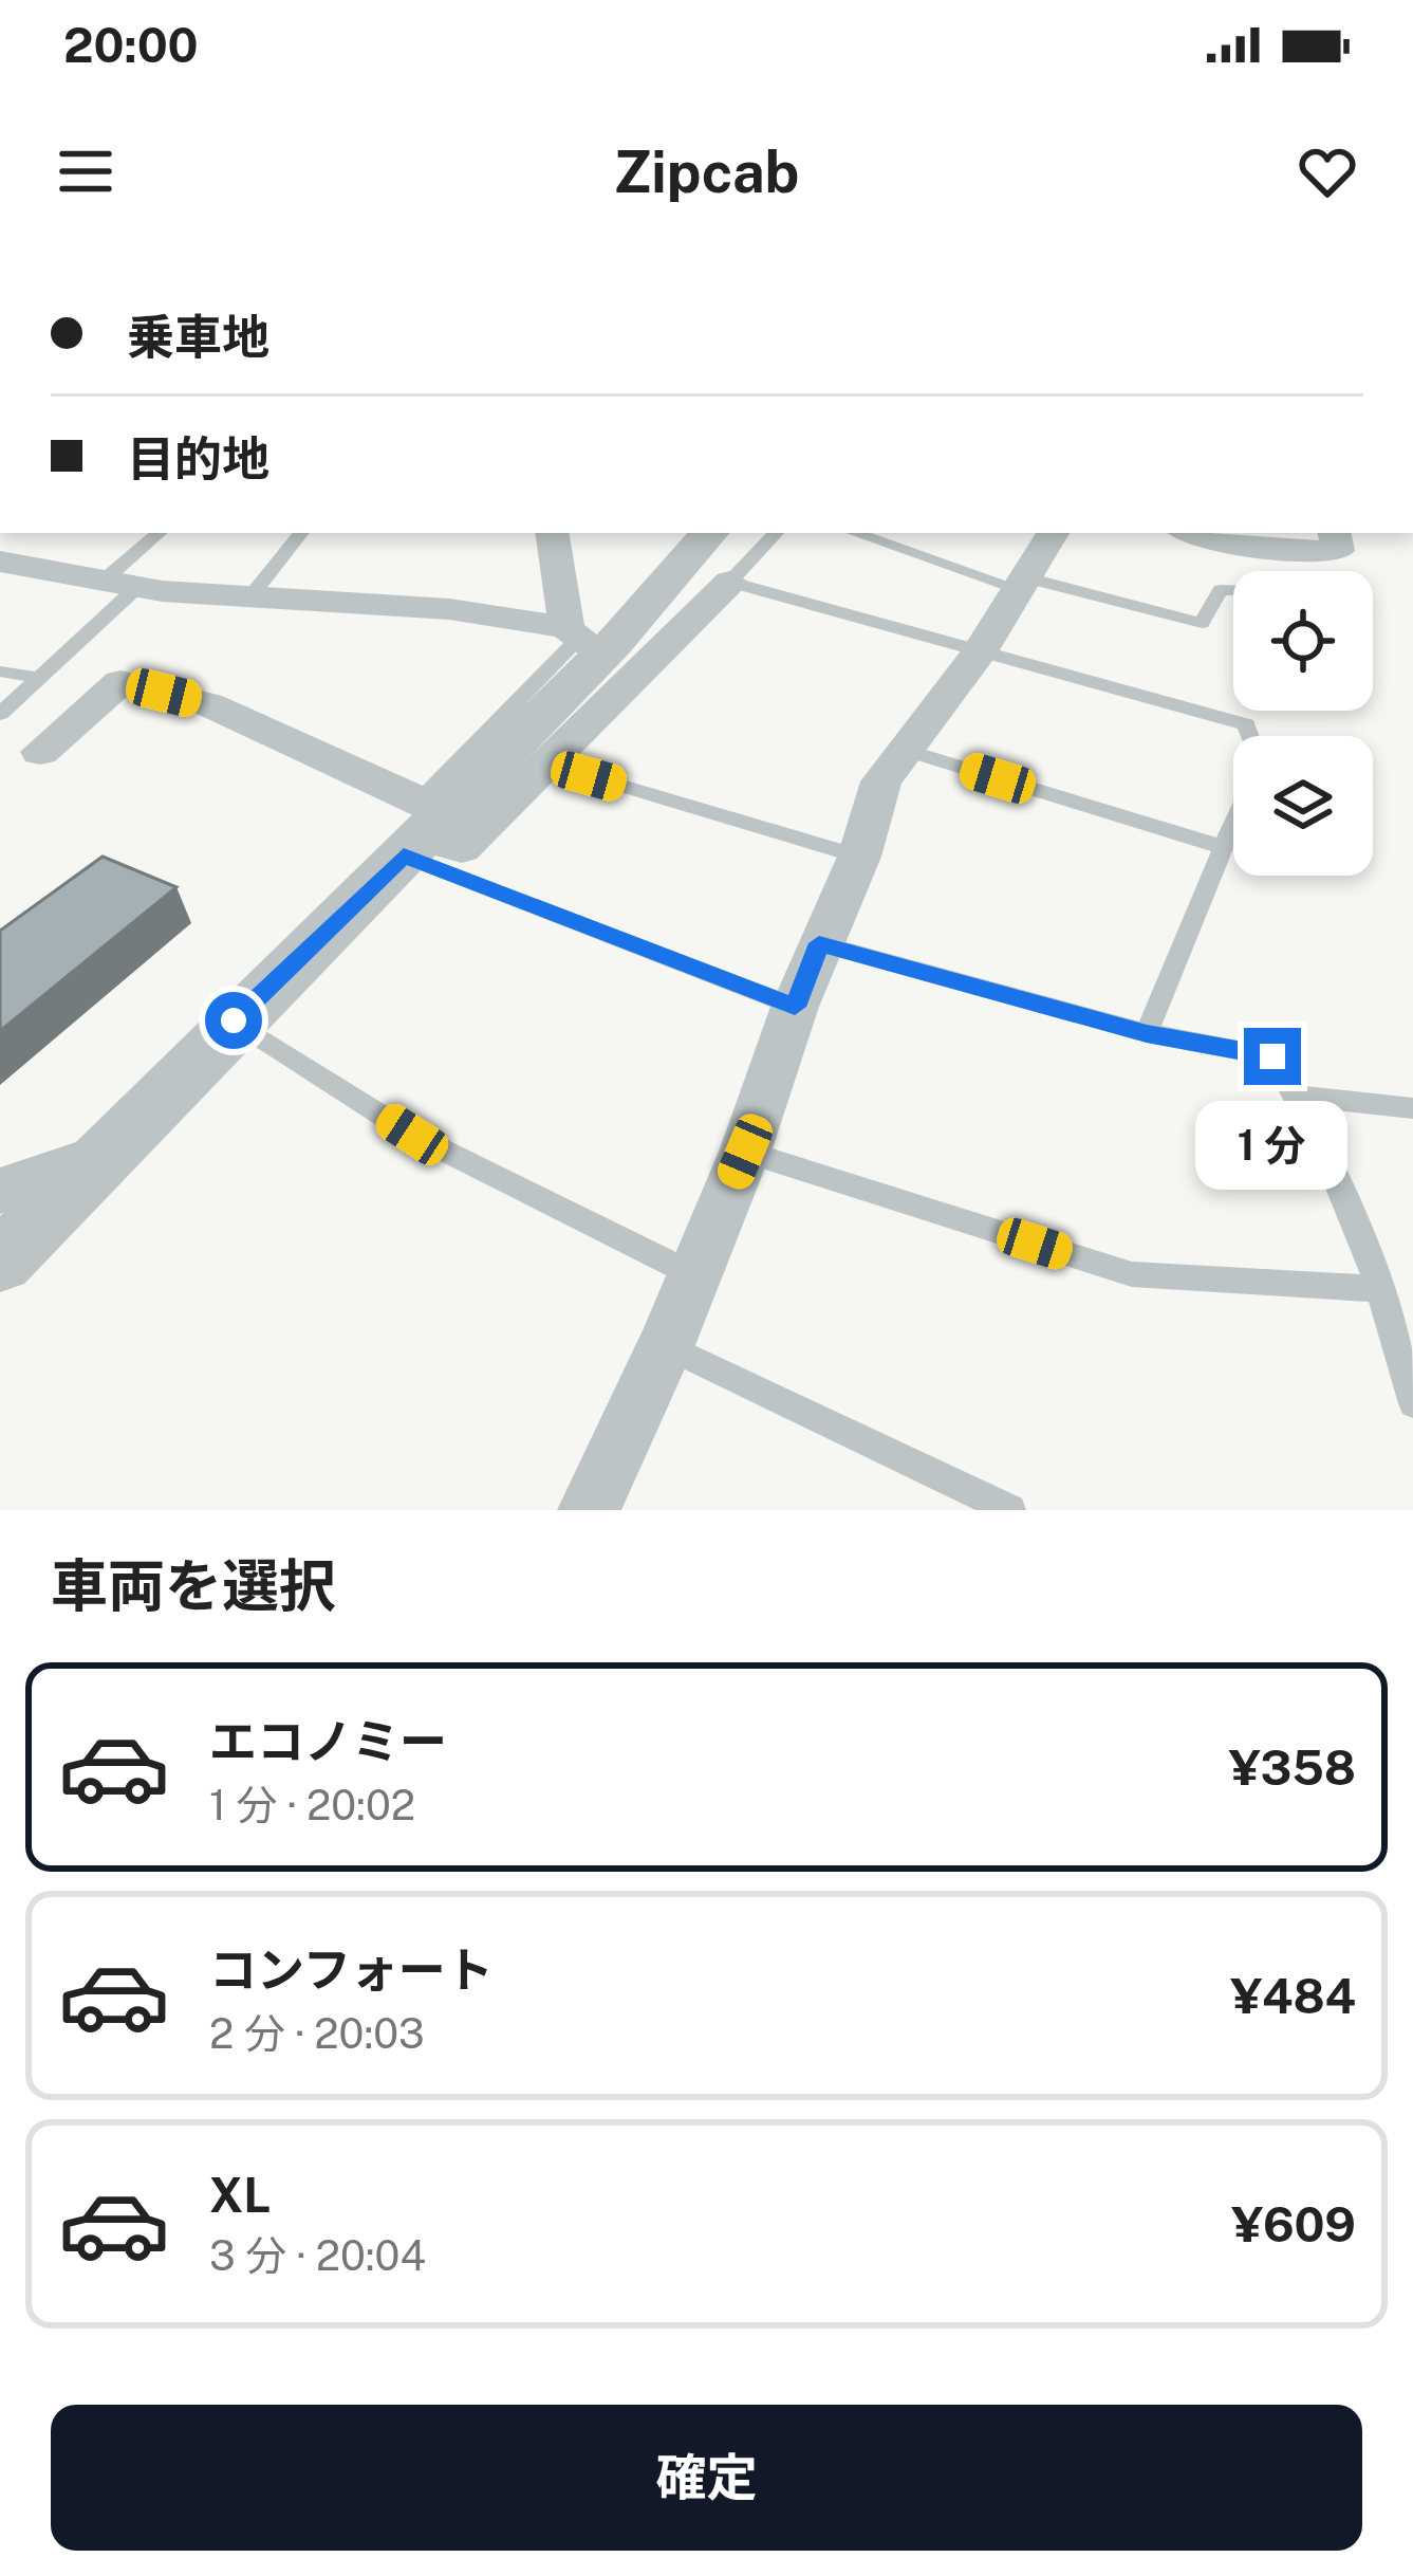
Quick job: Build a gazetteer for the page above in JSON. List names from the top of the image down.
{
  "page": {
    "status": "20:00",
    "header": "Zipcab",
    "banner": ["乗車地", "目的地"],
    "bubble": "1 分",
    "heading": "車両を選択",
    "list": [
      {
        "name": "エコノミー",
        "note": "1 分 · 20:02",
        "value": "¥358"
      },
      {
        "name": "コンフォート",
        "note": "2 分 · 20:03",
        "value": "¥484"
      },
      {
        "name": "XL",
        "note": "3 分 · 20:04",
        "value": "¥609"
      }
    ],
    "buttons": "確定"
  }
}
